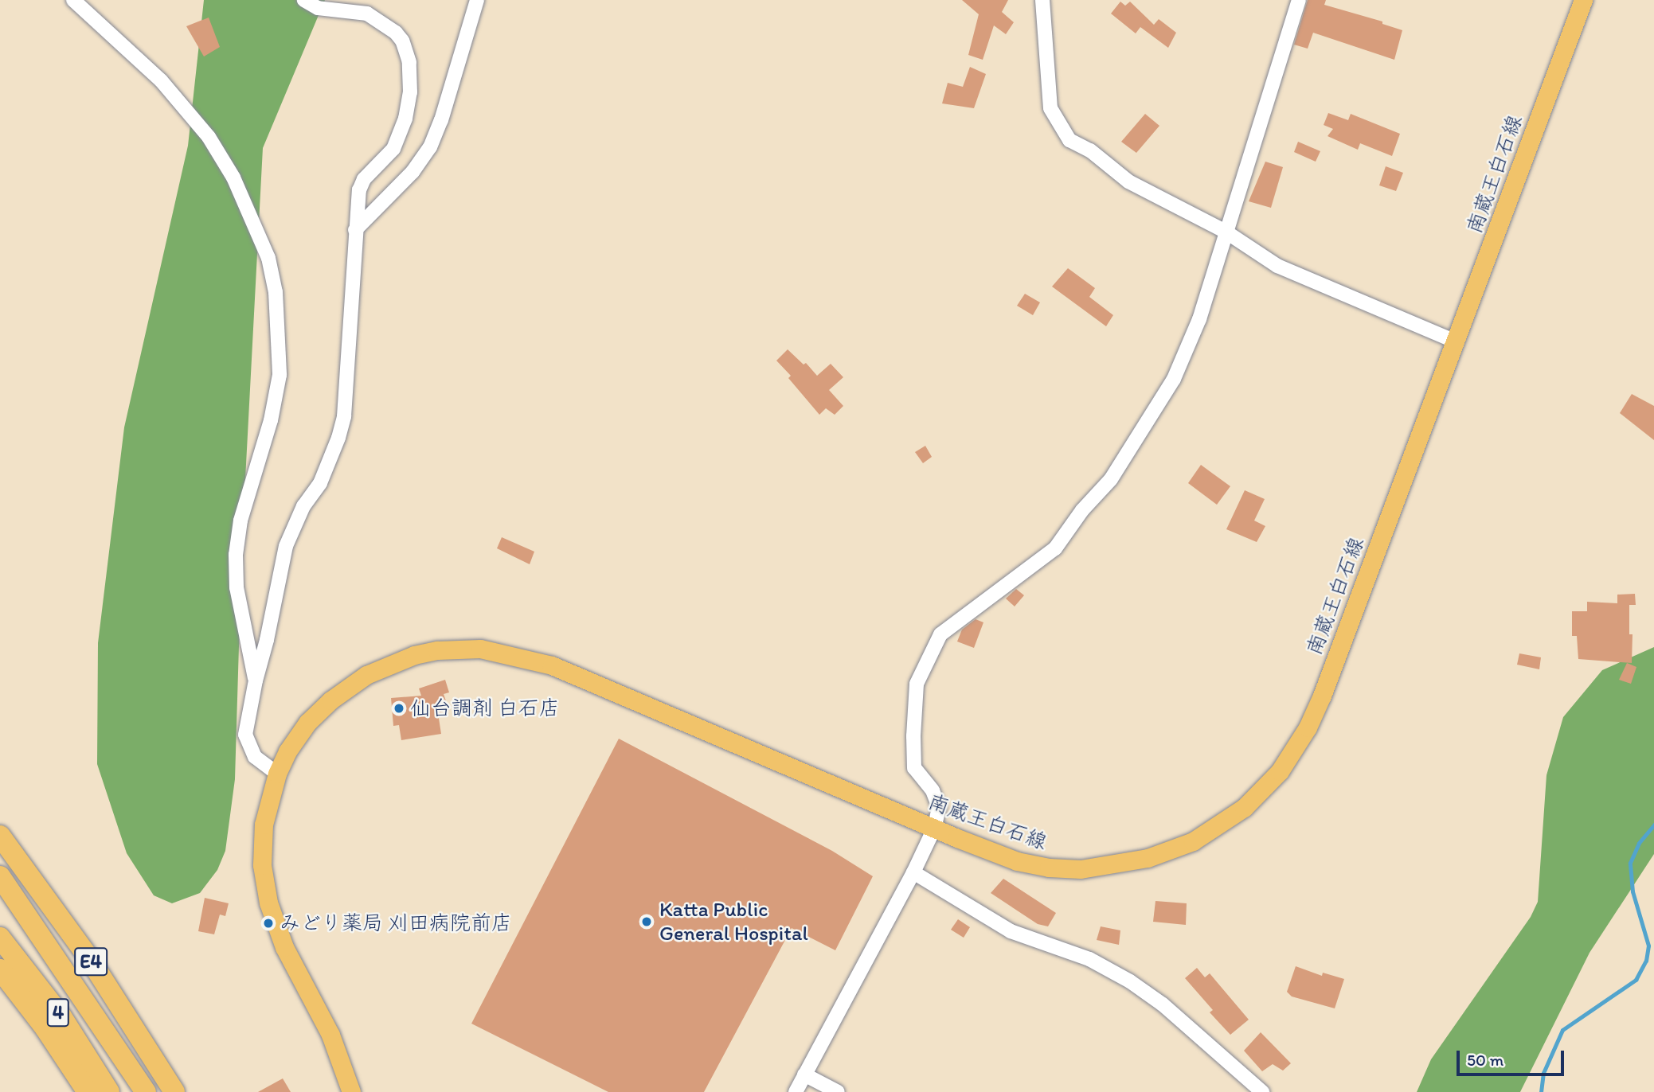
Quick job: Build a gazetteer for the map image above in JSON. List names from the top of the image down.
{
  "streets": {
    "highway": ["E4", "4"],
    "main road": ["南蔵王白石線"]
  },
  "places": ["仙台調剤 白石店", "Katta Public General Hospital", "みどり薬局 刈田病院前店"],
  "scale_bar": "50 m"
}
